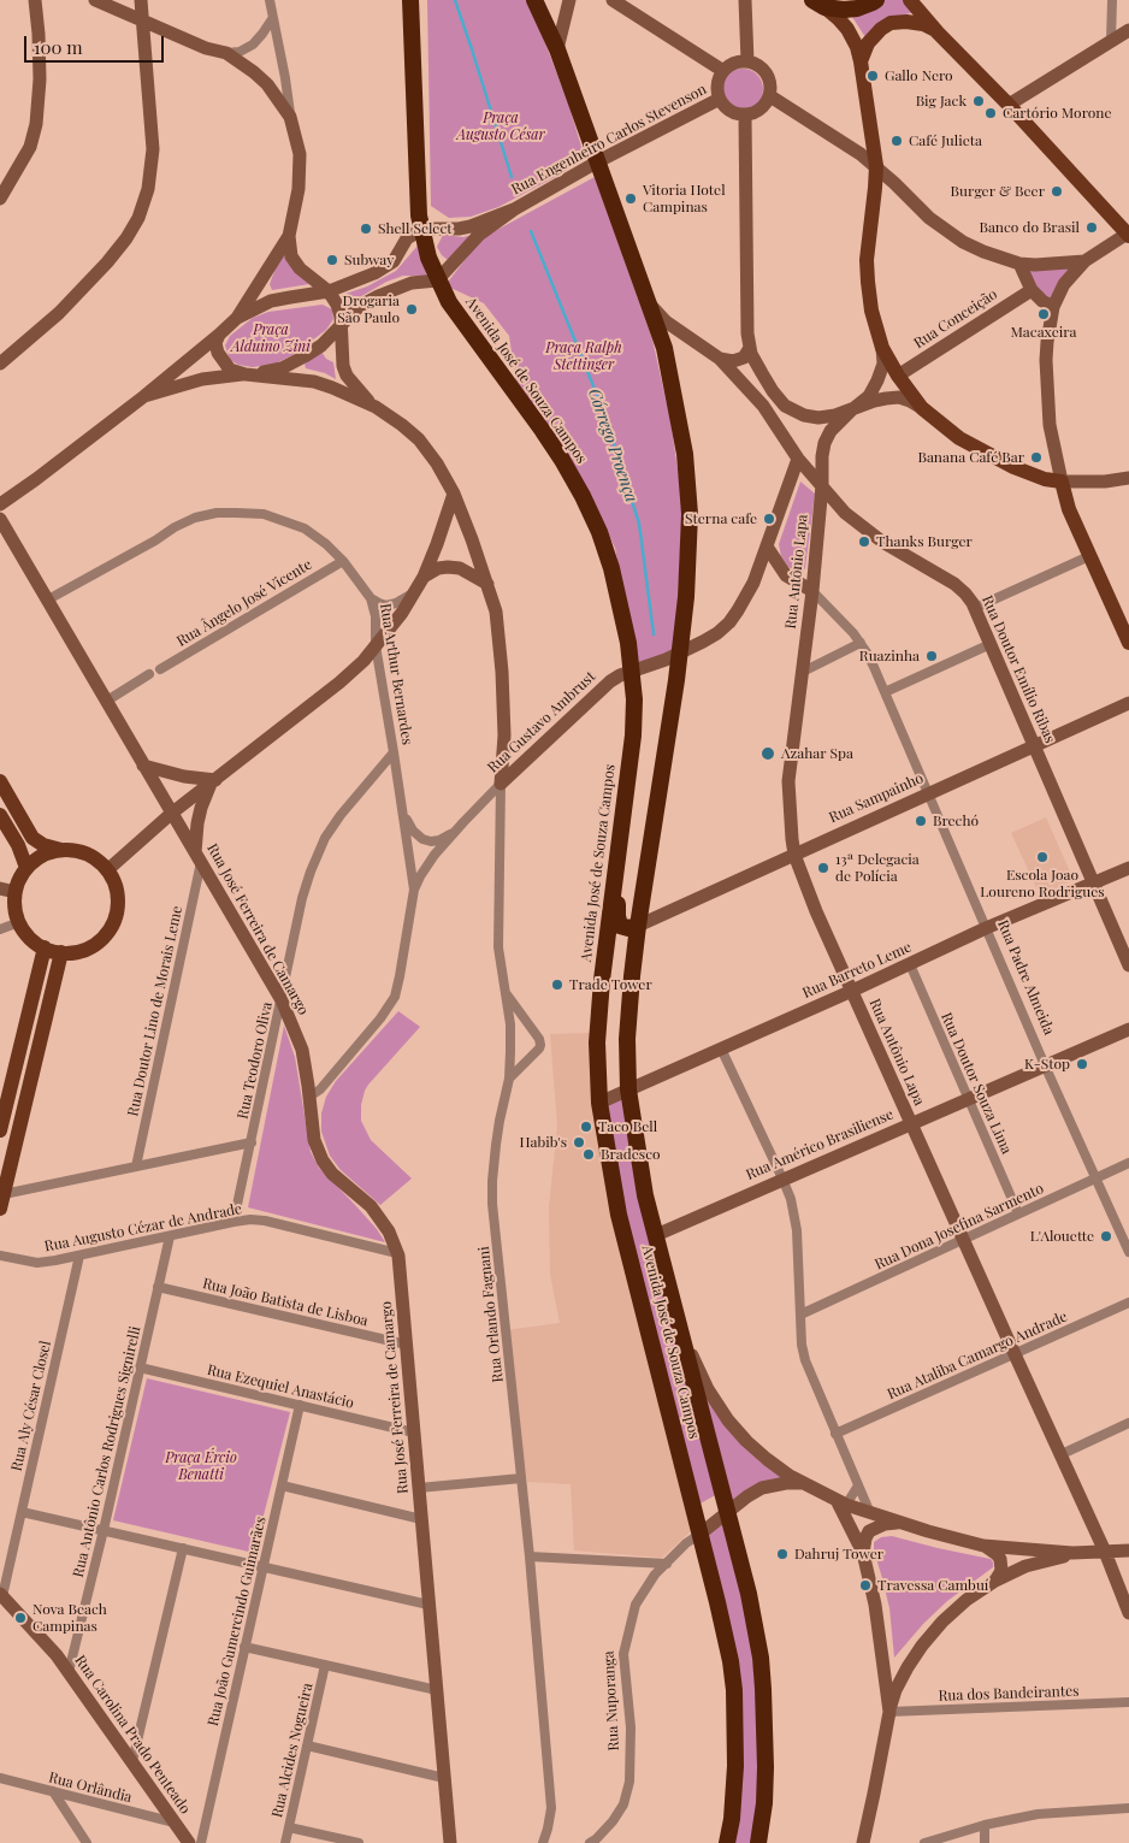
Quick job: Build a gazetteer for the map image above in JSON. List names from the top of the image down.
{
  "streets": {
    "highway": ["Avenida José de Souza Campos"],
    "street": [
      "Rua Engenheiro Carlos Stevenson",
      "Rua Conceição",
      "Rua Antônio Lapa",
      "Rua Ângelo José Vicente",
      "Rua Doutor Emílio Ribas",
      "Rua Arthur Bernardes",
      "Rua Gustavo Ambrust",
      "Rua Sampainho",
      "Rua José Ferreira de Camargo",
      "Rua Barreto Leme",
      "Rua Padre Almeida",
      "Rua Doutor Lino de Morais Leme",
      "Rua Teodoro Oliva",
      "Rua Doutor Souza Lima",
      "Rua Américo Brasiliense",
      "Rua Dona Josefina Sarmento",
      "Rua Augusto Cézar de Andrade",
      "Rua João Batista de Lisboa",
      "Rua Orlando Fagnani",
      "Rua Ataliba Camargo Andrade",
      "Rua Ezequiel Anastácio",
      "Rua Aly César Closel",
      "Rua Antônio Carlos Rodrigues Signirelli",
      "Rua João Gumercindo Guimarães",
      "Rua dos Bandeirantes",
      "Rua Nuporanga",
      "Rua Carolina Prado Penteado",
      "Rua Alcides Nogueira",
      "Rua Orlândia"
    ]
  },
  "crossings": [
    ["Rua Engenheiro Carlos Stevenson", "Avenida José de Souza Campos"],
    ["Avenida José de Souza Campos", "Rua Doutor Emílio Ribas"],
    ["Avenida José de Souza Campos", "Rua Gustavo Ambrust"],
    ["Avenida José de Souza Campos", "Rua Sampainho"],
    ["Avenida José de Souza Campos", "Rua Barreto Leme"],
    ["Avenida José de Souza Campos", "Rua Américo Brasiliense"],
    ["Avenida José de Souza Campos", "Rua Nuporanga"],
    ["Rua Antônio Lapa", "Rua Doutor Emílio Ribas"],
    ["Rua Antônio Lapa", "Rua Sampainho"],
    ["Rua Antônio Lapa", "Rua Barreto Leme"],
    ["Rua Antônio Lapa", "Rua Padre Almeida"],
    ["Rua Antônio Lapa", "Rua Américo Brasiliense"],
    ["Rua Antônio Lapa", "Rua Dona Josefina Sarmento"],
    ["Rua Antônio Lapa", "Rua Ataliba Camargo Andrade"],
    ["Rua Ângelo José Vicente", "Rua Arthur Bernardes"],
    ["Rua Doutor Emílio Ribas", "Rua Gustavo Ambrust"],
    ["Rua Doutor Emílio Ribas", "Rua Sampainho"],
    ["Rua Doutor Emílio Ribas", "Rua Barreto Leme"],
    ["Rua Arthur Bernardes", "Rua Gustavo Ambrust"],
    ["Rua Arthur Bernardes", "Rua José Ferreira de Camargo"],
    ["Rua Arthur Bernardes", "Rua Teodoro Oliva"],
    ["Rua Gustavo Ambrust", "Rua Orlando Fagnani"],
    ["Rua Sampainho", "Rua Padre Almeida"],
    ["Rua José Ferreira de Camargo", "Rua Doutor Lino de Morais Leme"],
    ["Rua José Ferreira de Camargo", "Rua Teodoro Oliva"],
    ["Rua José Ferreira de Camargo", "Rua Augusto Cézar de Andrade"],
    ["Rua José Ferreira de Camargo", "Rua João Batista de Lisboa"],
    ["Rua José Ferreira de Camargo", "Rua Ezequiel Anastácio"],
    ["Rua Barreto Leme", "Rua Padre Almeida"],
    ["Rua Barreto Leme", "Rua Doutor Souza Lima"],
    ["Rua Padre Almeida", "Rua Américo Brasiliense"],
    ["Rua Padre Almeida", "Rua Dona Josefina Sarmento"],
    ["Rua Teodoro Oliva", "Rua Augusto Cézar de Andrade"],
    ["Rua Doutor Souza Lima", "Rua Américo Brasiliense"],
    ["Rua Doutor Souza Lima", "Rua Dona Josefina Sarmento"],
    ["Rua Augusto Cézar de Andrade", "Rua Aly César Closel"],
    ["Rua Augusto Cézar de Andrade", "Rua Antônio Carlos Rodrigues Signirelli"],
    ["Rua João Batista de Lisboa", "Rua Antônio Carlos Rodrigues Signirelli"],
    ["Rua Ezequiel Anastácio", "Rua Antônio Carlos Rodrigues Signirelli"],
    ["Rua Ezequiel Anastácio", "Rua João Gumercindo Guimarães"],
    ["Rua Aly César Closel", "Rua Carolina Prado Penteado"],
    ["Rua Antônio Carlos Rodrigues Signirelli", "Rua Carolina Prado Penteado"],
    ["Rua Carolina Prado Penteado", "Rua Orlândia"]
  ],
  "water": ["Córrego Proença"],
  "parks": [
    "Praça Augusto César",
    "Praça Alduino Zini",
    "Praça Ralph Stettinger",
    "Praça Ércio Benatti"
  ],
  "places": [
    "Gallo Nero",
    "Big Jack",
    "Cartório Morone",
    "Café Julieta",
    "Burger & Beer",
    "Vitoria Hotel Campinas",
    "Banco do Brasil",
    "Shell Select",
    "Subway",
    "Drogaria São Paulo",
    "Macaxeira",
    "Banana Café Bar",
    "Sterna cafe",
    "Thanks Burger",
    "Ruazinha",
    "Azahar Spa",
    "Brechó",
    "Escola Joao Loureno Rodrigues",
    "13ª Delegacia de Polícia",
    "Trade Tower",
    "K-Stop",
    "Taco Bell",
    "Habib's",
    "Bradesco",
    "L'Alouette",
    "Dahruj Tower",
    "Travessa Cambuí",
    "Nova Beach Campinas"
  ],
  "scale_bar": "100 m"
}
